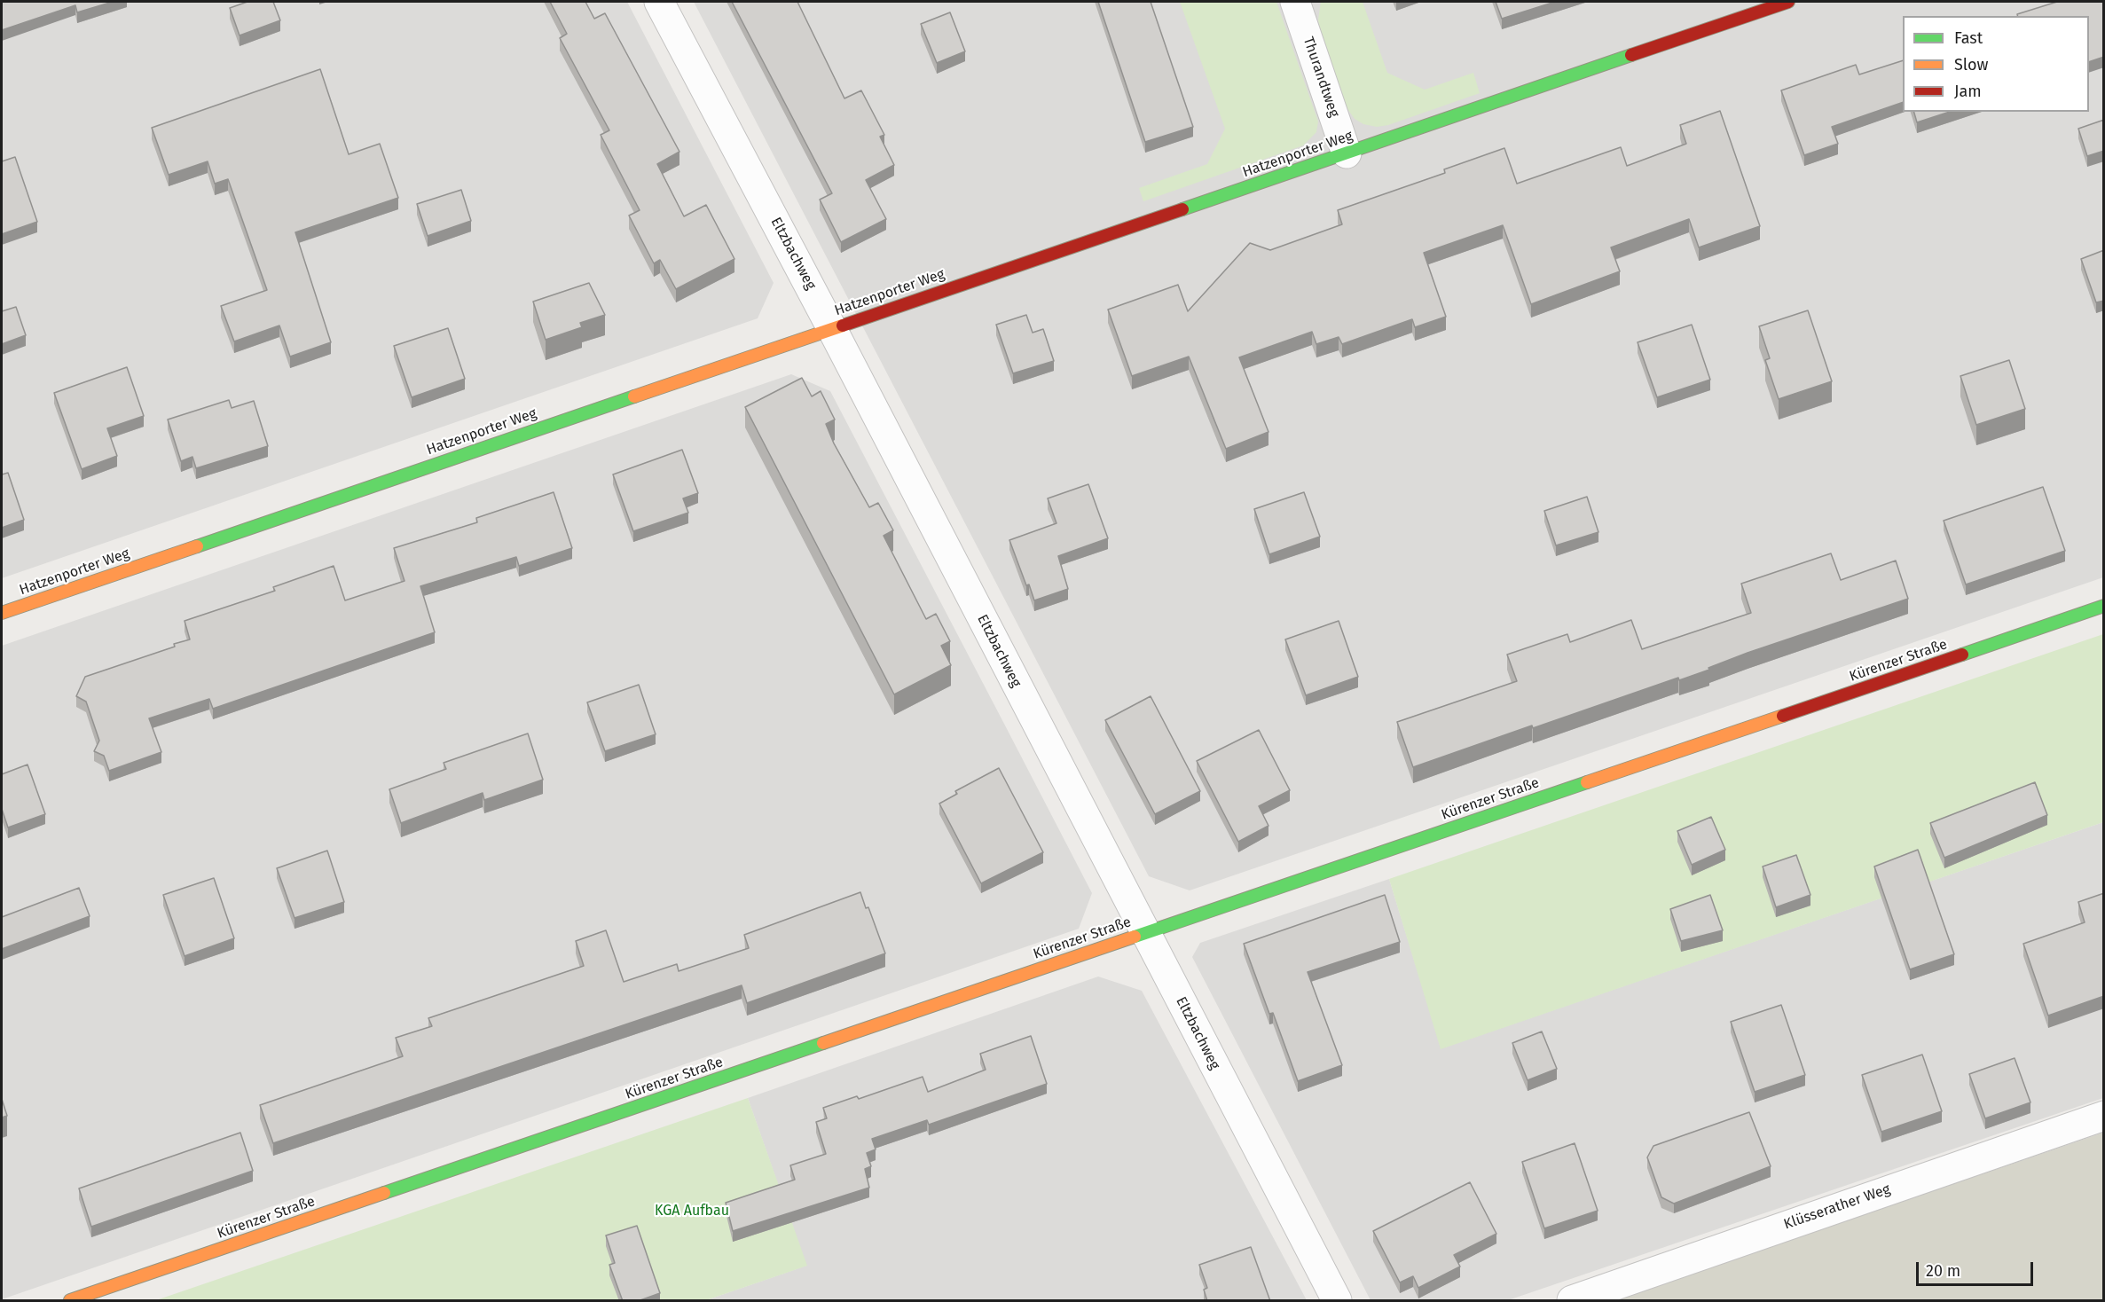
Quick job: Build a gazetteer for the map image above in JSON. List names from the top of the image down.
{
  "streets": {
    "street": [
      "Thurandtweg",
      "Hatzenporter Weg",
      "Eltzbachweg",
      "Kürenzer Straße",
      "Klüsserather Weg"
    ]
  },
  "crossings": [
    ["Thurandtweg", "Hatzenporter Weg"],
    ["Hatzenporter Weg", "Eltzbachweg"],
    ["Eltzbachweg", "Kürenzer Straße"]
  ],
  "parks": ["KGA Aufbau"],
  "legend": ["Fast", "Slow", "Jam"],
  "scale_bar": "20 m"
}
